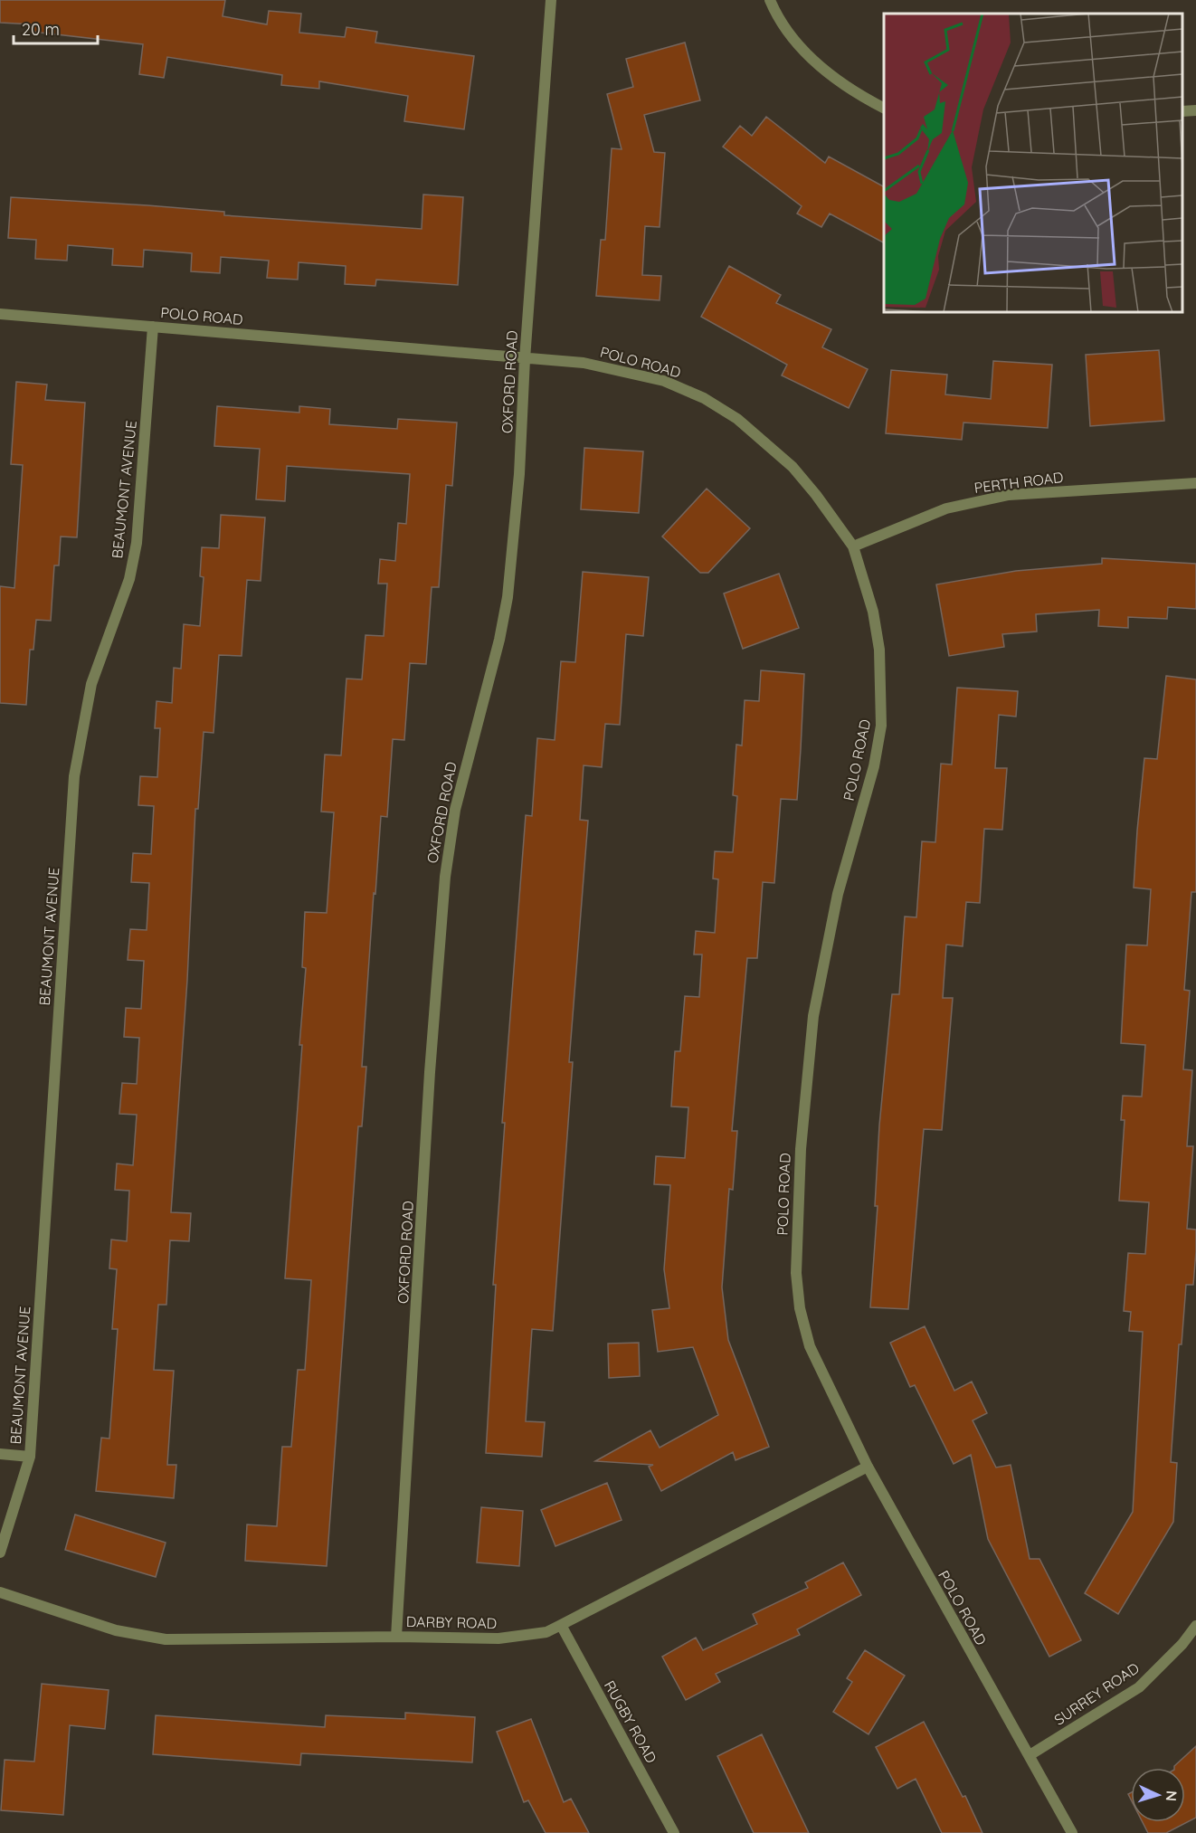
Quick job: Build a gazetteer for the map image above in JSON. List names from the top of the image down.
{
  "streets": {
    "street": [
      "POLO ROAD",
      "OXFORD ROAD",
      "PERTH ROAD",
      "BEAUMONT AVENUE",
      "DARBY ROAD",
      "SURREY ROAD",
      "RUGBY ROAD"
    ]
  },
  "crossings": [
    ["POLO ROAD", "OXFORD ROAD"],
    ["POLO ROAD", "PERTH ROAD"],
    ["POLO ROAD", "BEAUMONT AVENUE"],
    ["POLO ROAD", "DARBY ROAD"],
    ["POLO ROAD", "SURREY ROAD"],
    ["OXFORD ROAD", "DARBY ROAD"],
    ["DARBY ROAD", "RUGBY ROAD"]
  ],
  "scale_bar": "20 m",
  "north": "right"
}
